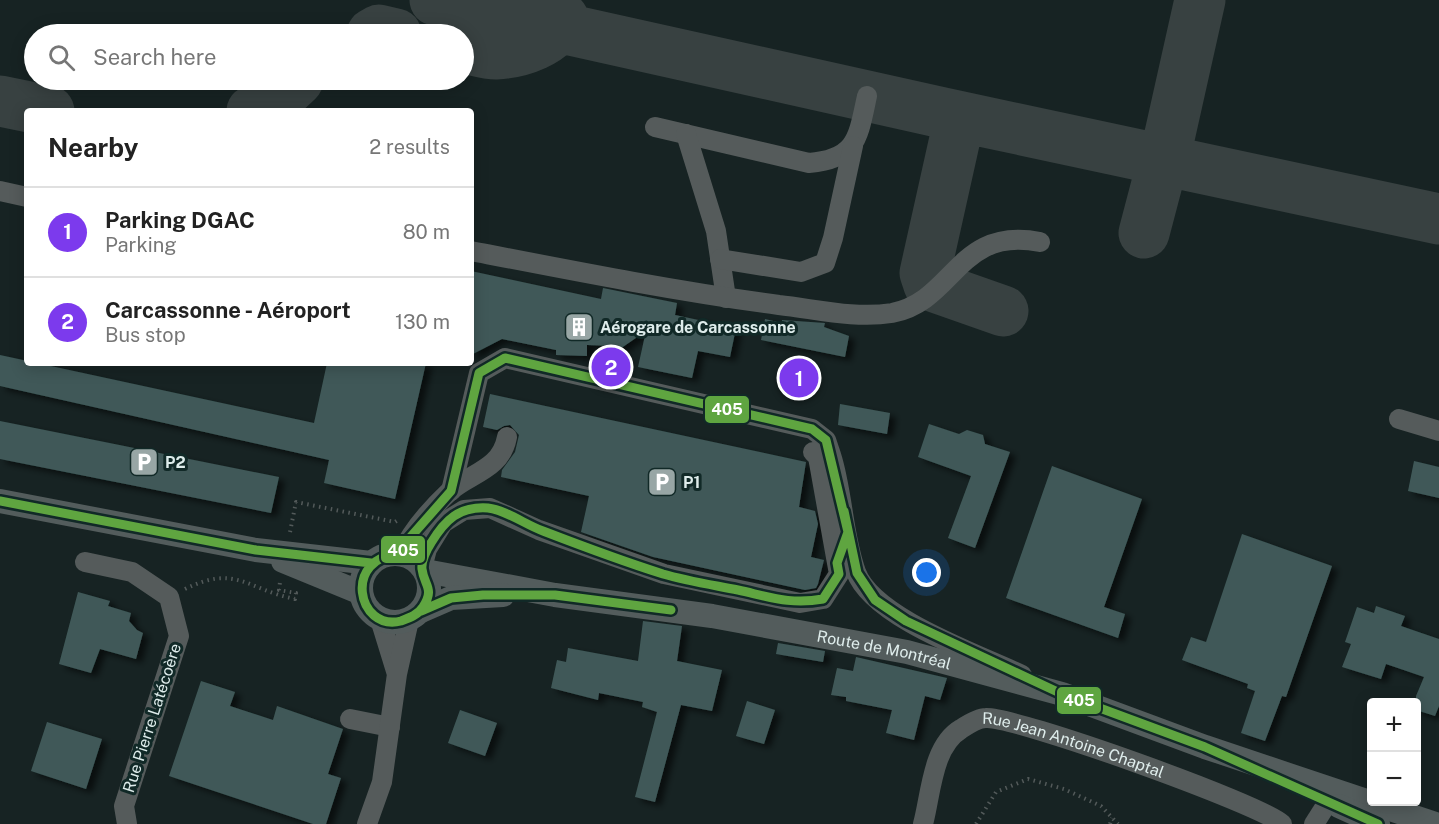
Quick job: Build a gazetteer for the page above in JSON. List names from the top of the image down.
{
  "streets": {
    "main road": ["Route de Montréal"],
    "street": ["Rue Pierre Latécoère", "Rue Jean Antoine Chaptal"]
  },
  "places": {
    "building": ["Aérogare de Carcassonne"],
    "parking": ["P2", "P1"]
  },
  "lines": ["transit line 405"],
  "page": {
    "search": "Search here",
    "heading": ["Nearby", "2 results"],
    "list": [
      {
        "mark": "1",
        "name": "Parking DGAC",
        "note": "Parking",
        "value": "80 m"
      },
      {
        "mark": "2",
        "name": "Carcassonne - Aéroport",
        "note": "Bus stop",
        "value": "130 m"
      }
    ],
    "pins": ["2", "1"],
    "map_buttons": ["+", "−"]
  }
}
